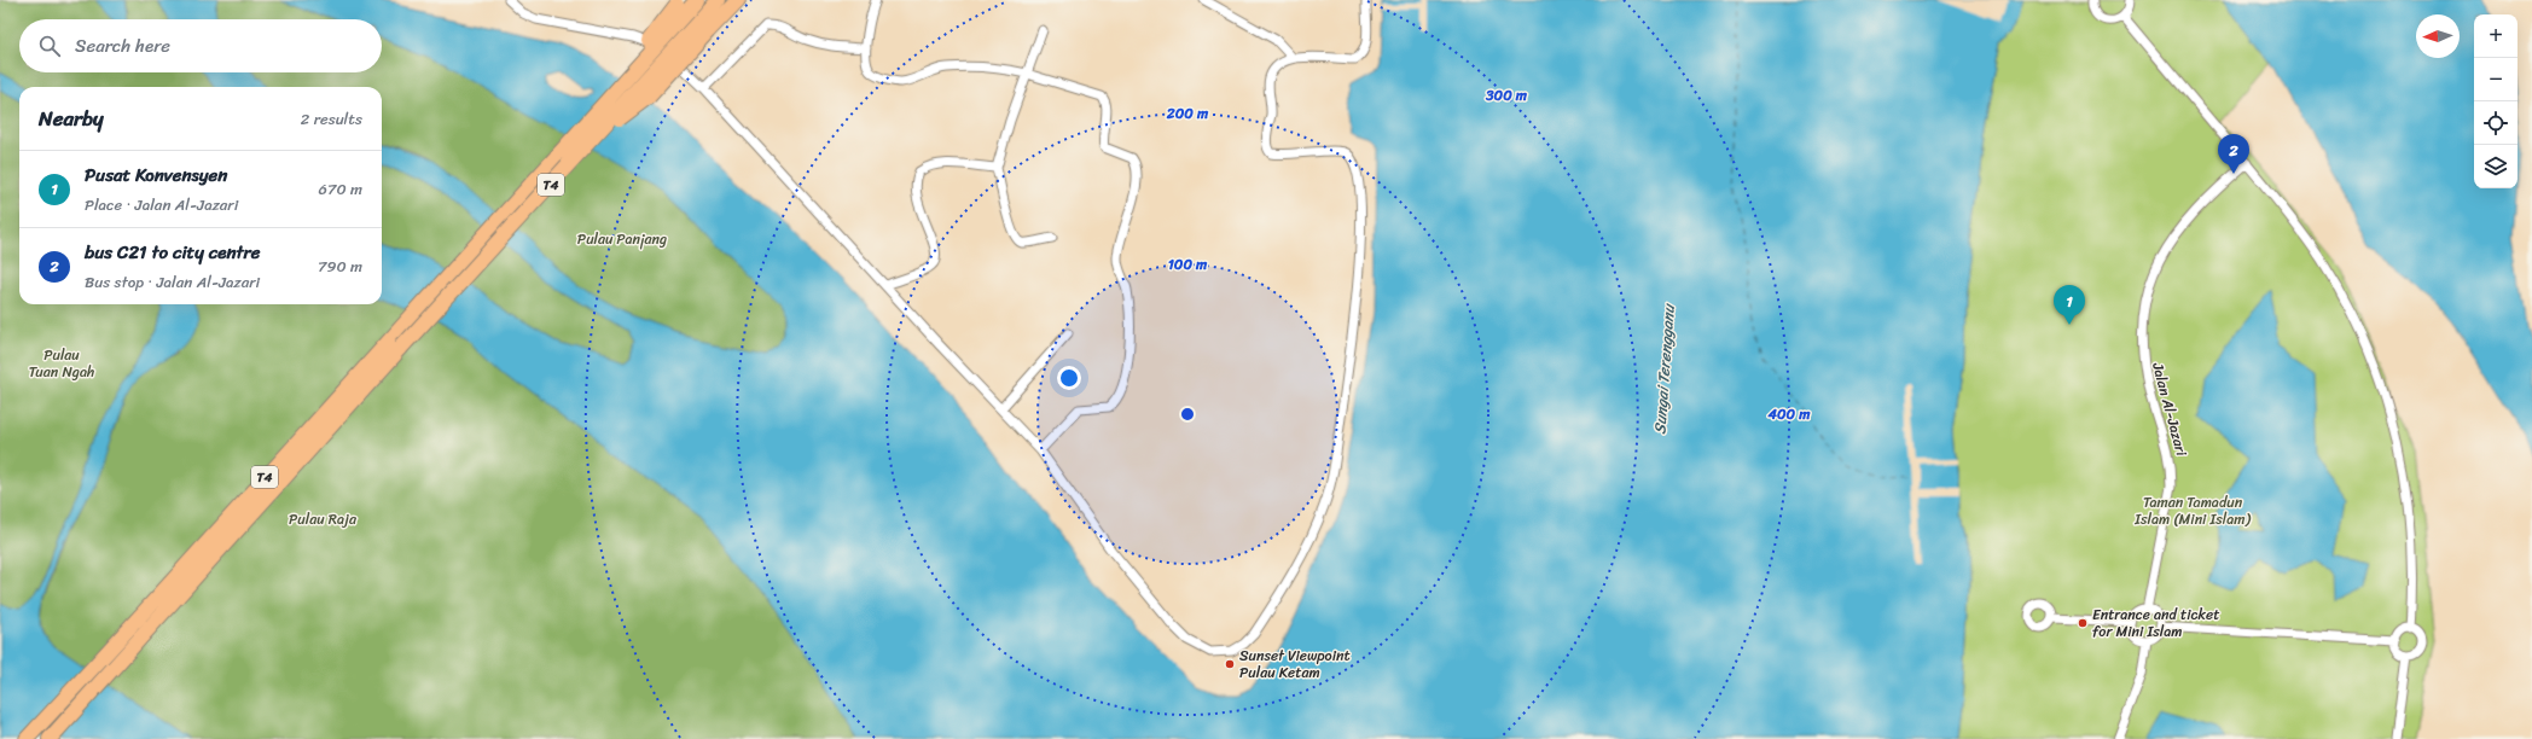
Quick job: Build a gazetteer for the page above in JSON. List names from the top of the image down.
{
  "streets": {
    "highway": ["T4"],
    "street": ["Jalan Al-Jazari"]
  },
  "water": ["Sungai Terengganu"],
  "parks": [
    "Pulau Panjang",
    "Pulau Tuan Ngah",
    "Taman Tamadun Islam (Mini Islam)",
    "Pulau Raja"
  ],
  "places": ["Entrance and ticket for Mini Islam", "Sunset Viewpoint Pulau Ketam"],
  "north": "left",
  "page": {
    "map_buttons": ["+", "−"],
    "search": "Search here",
    "heading": ["Nearby", "2 results"],
    "pins": ["2", "1"],
    "list": [
      {
        "mark": "1",
        "name": "Pusat Konvensyen",
        "note": "Place · Jalan Al-Jazari",
        "value": "670 m"
      },
      {
        "mark": "2",
        "name": "bus C21 to city centre",
        "note": "Bus stop · Jalan Al-Jazari",
        "value": "790 m"
      }
    ]
  },
  "rings": [
    "300 m",
    "200 m",
    "100 m",
    "400 m"
  ]
}
